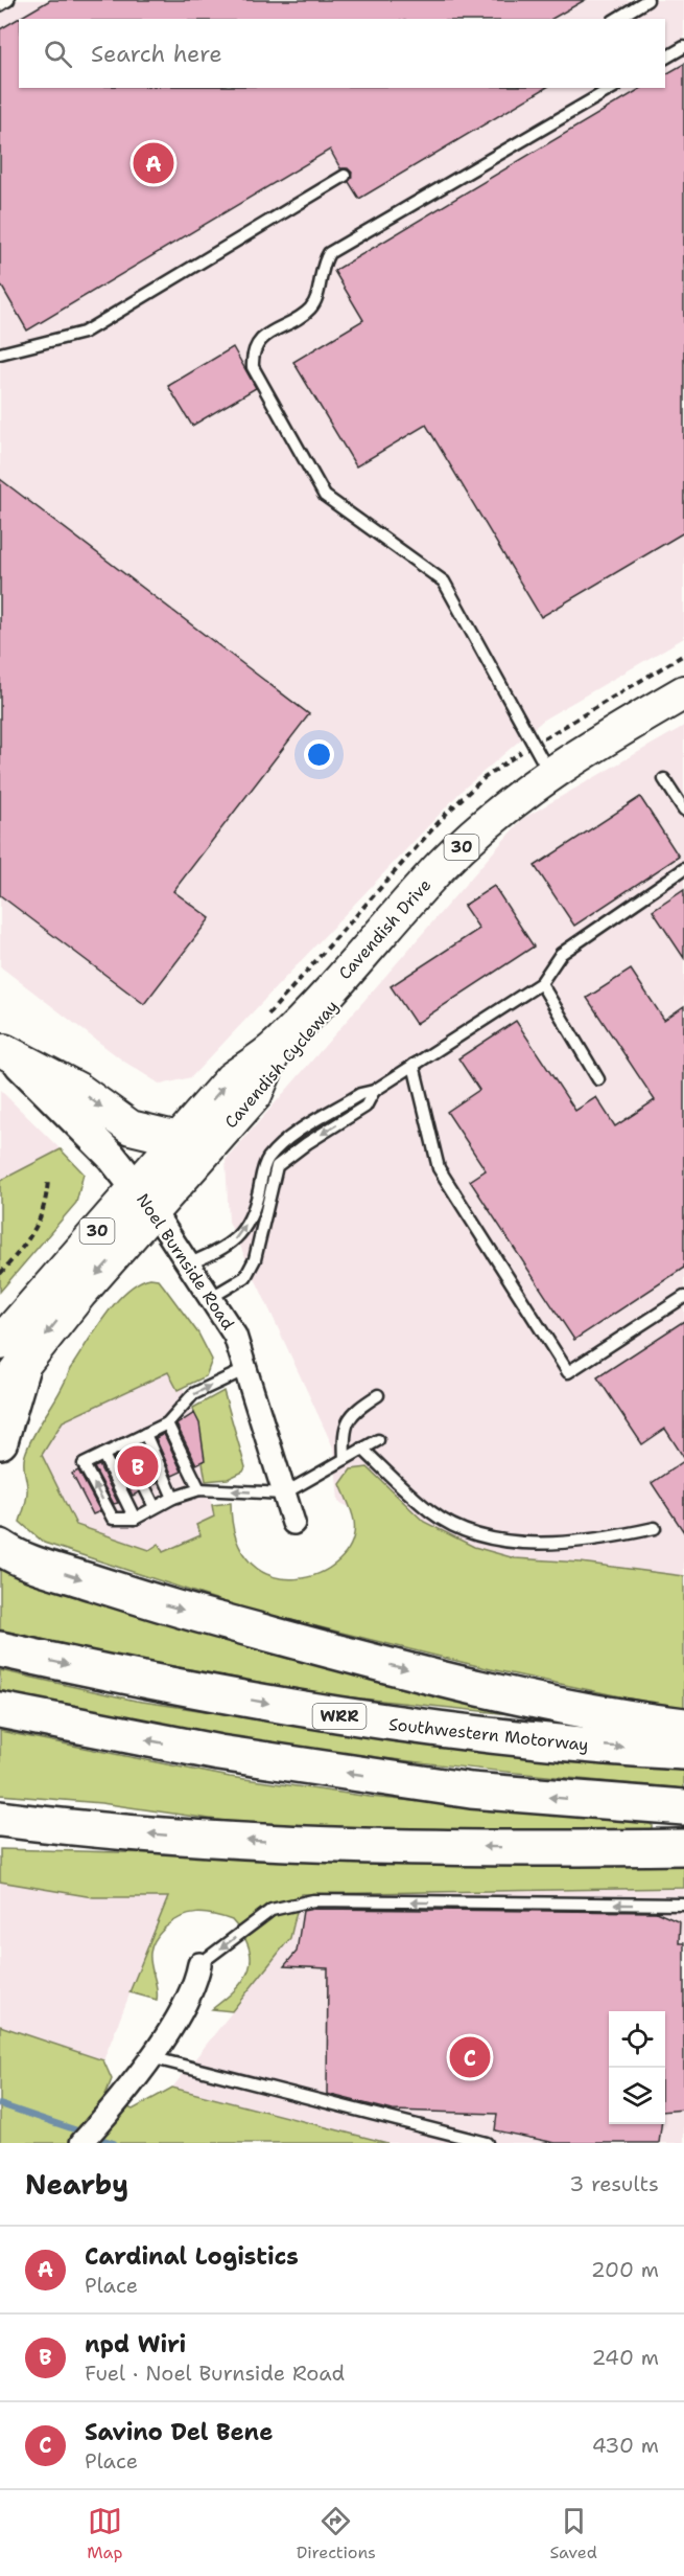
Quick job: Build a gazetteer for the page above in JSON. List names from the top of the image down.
{
  "streets": {
    "highway": ["WRR", "Southwestern Motorway"],
    "main road": ["30", "Cavendish Drive", "Noel Burnside Road"]
  },
  "crossings": [
    ["Cavendish Drive", "Noel Burnside Road"]
  ],
  "page": {
    "search": "Search here",
    "pins": ["A", "B", "C"],
    "heading": ["Nearby", "3 results"],
    "list": [
      {
        "mark": "A",
        "name": "Cardinal Logistics",
        "note": "Place",
        "value": "200 m"
      },
      {
        "mark": "B",
        "name": "npd Wiri",
        "note": "Fuel · Noel Burnside Road",
        "value": "240 m"
      },
      {
        "mark": "C",
        "name": "Savino Del Bene",
        "note": "Place",
        "value": "430 m"
      }
    ],
    "nav": ["Map", "Directions", "Saved"]
  }
}
